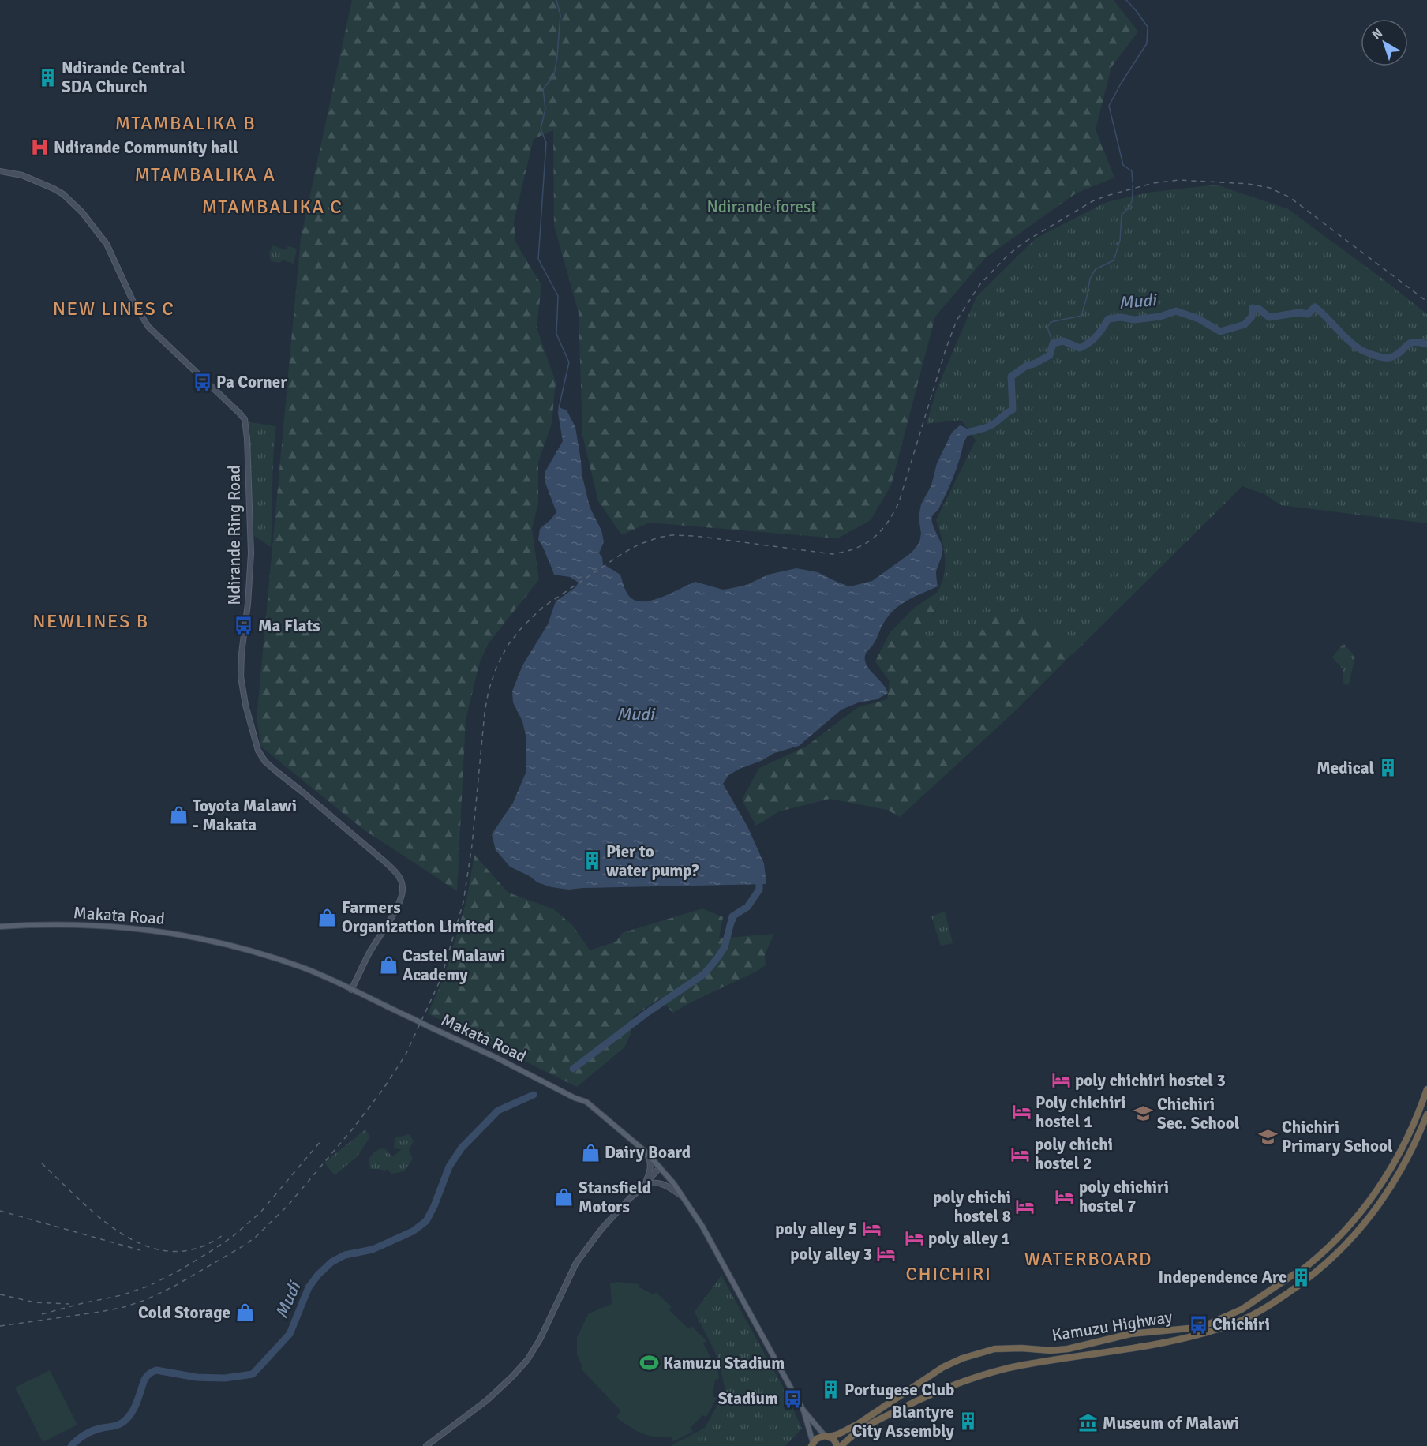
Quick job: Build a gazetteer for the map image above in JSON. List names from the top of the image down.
{
  "streets": {
    "highway": ["Kamuzu Highway"],
    "main road": ["Makata Road"],
    "street": ["Ndirande Ring Road"]
  },
  "crossings": [
    ["Ndirande Ring Road", "Makata Road"],
    ["Makata Road", "Kamuzu Highway"]
  ],
  "districts": [
    "MTAMBALIKA B",
    "MTAMBALIKA A",
    "MTAMBALIKA C",
    "NEW LINES C",
    "NEWLINES B",
    "WATERBOARD",
    "CHICHIRI"
  ],
  "water": ["Mudi"],
  "parks": ["Ndirande forest"],
  "places": {
    "building": [
      "Ndirande Central SDA Church",
      "Medical",
      "Pier to water pump?",
      "Independence Arc",
      "Portugese Club",
      "Blantyre City Assembly"
    ],
    "hospital": ["Ndirande Community hall"],
    "bus stop": [
      "Pa Corner",
      "Ma Flats",
      "Chichiri",
      "Stadium"
    ],
    "shop": [
      "Toyota Malawi - Makata",
      "Farmers Organization Limited",
      "Castel Malawi Academy",
      "Dairy Board",
      "Stansfield Motors",
      "Cold Storage"
    ],
    "hotel": [
      "poly chichiri hostel 3",
      "Poly chichiri hostel 1",
      "poly chichi hostel 2",
      "poly chichiri hostel 7",
      "poly chichi hostel 8",
      "poly alley 5",
      "poly alley 1",
      "poly alley 3"
    ],
    "school or university": ["Chichiri Sec. School", "Chichiri Primary School"],
    "sports": ["Kamuzu Stadium"],
    "museum": ["Museum of Malawi"]
  },
  "north": "top left"
}
